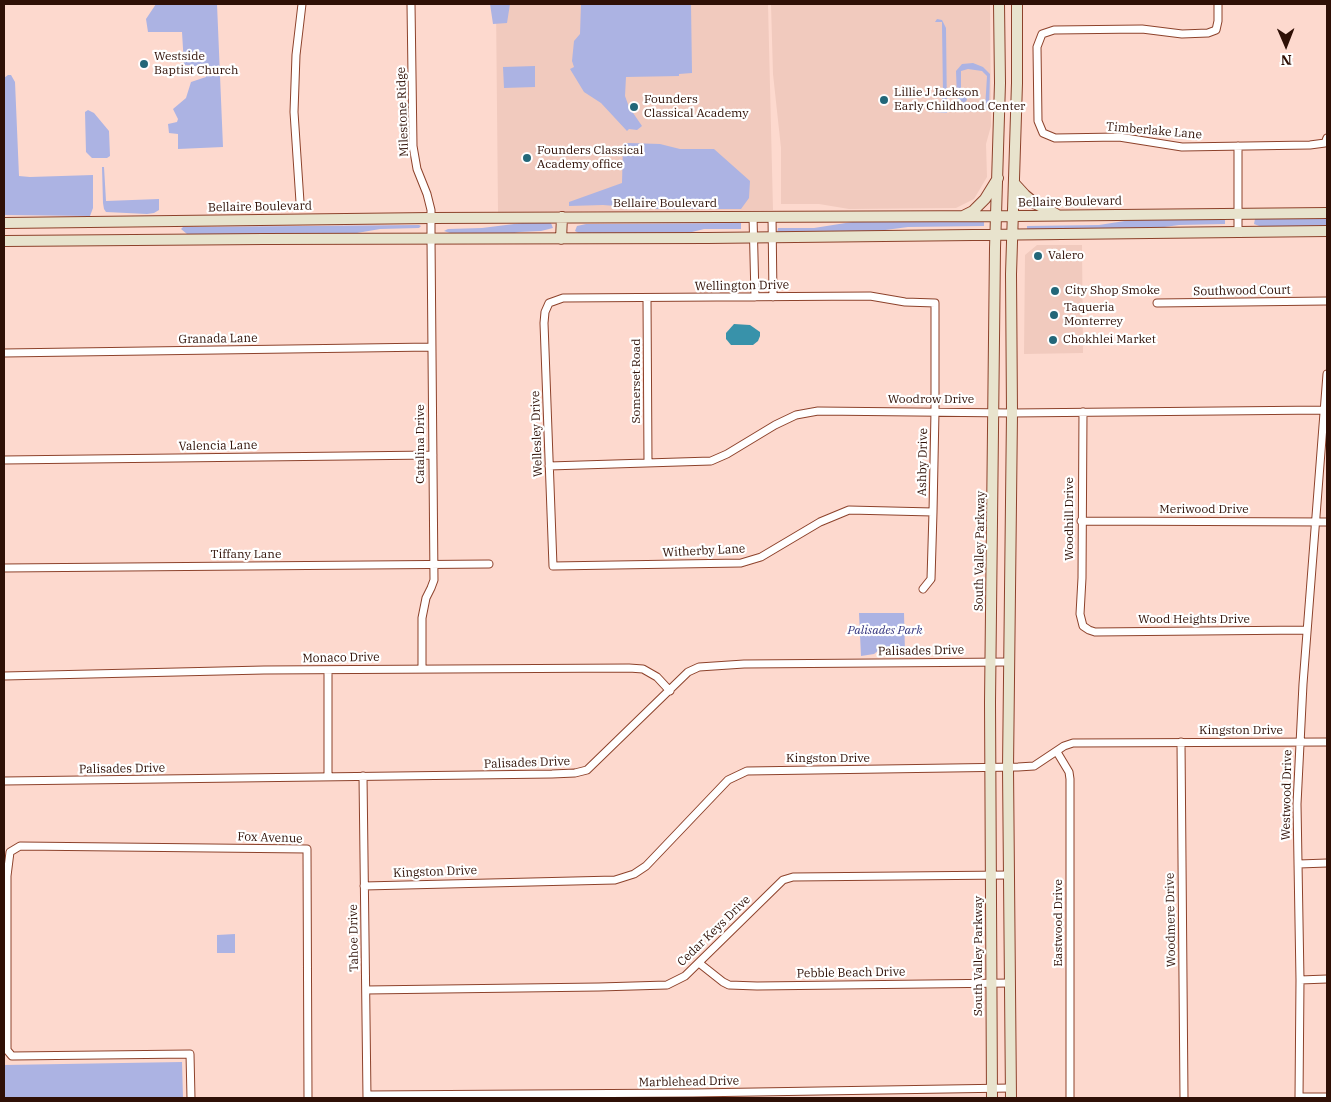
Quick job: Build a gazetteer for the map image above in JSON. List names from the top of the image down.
{
  "streets": {
    "main road": ["Bellaire Boulevard", "South Valley Parkway"],
    "street": [
      "Milestone Ridge",
      "Timberlake Lane",
      "Wellington Drive",
      "Southwood Court",
      "Granada Lane",
      "Somerset Road",
      "Woodrow Drive",
      "Wellesley Drive",
      "Catalina Drive",
      "Valencia Lane",
      "Ashby Drive",
      "Meriwood Drive",
      "Woodhill Drive",
      "Witherby Lane",
      "Tiffany Lane",
      "Wood Heights Drive",
      "Palisades Drive",
      "Monaco Drive",
      "Kingston Drive",
      "Westwood Drive",
      "Fox Avenue",
      "Woodmere Drive",
      "Eastwood Drive",
      "Cedar Keys Drive",
      "Tahoe Drive",
      "Pebble Beach Drive",
      "Marblehead Drive"
    ]
  },
  "crossings": [
    ["Milestone Ridge", "Bellaire Boulevard"],
    ["Milestone Ridge", "Catalina Drive"],
    ["Bellaire Boulevard", "Catalina Drive"],
    ["Bellaire Boulevard", "South Valley Parkway"],
    ["Wellington Drive", "Somerset Road"],
    ["Wellington Drive", "Wellesley Drive"],
    ["Wellington Drive", "Ashby Drive"],
    ["Granada Lane", "Catalina Drive"],
    ["Somerset Road", "Woodrow Drive"],
    ["Woodrow Drive", "Wellesley Drive"],
    ["Woodrow Drive", "Ashby Drive"],
    ["Woodrow Drive", "Woodhill Drive"],
    ["Woodrow Drive", "South Valley Parkway"],
    ["Woodrow Drive", "Westwood Drive"],
    ["Wellesley Drive", "Witherby Lane"],
    ["Catalina Drive", "Valencia Lane"],
    ["Catalina Drive", "Tiffany Lane"],
    ["Catalina Drive", "Monaco Drive"],
    ["Ashby Drive", "Witherby Lane"],
    ["Meriwood Drive", "Woodhill Drive"],
    ["Meriwood Drive", "Westwood Drive"],
    ["Woodhill Drive", "Wood Heights Drive"],
    ["South Valley Parkway", "Palisades Drive"],
    ["South Valley Parkway", "Kingston Drive"],
    ["South Valley Parkway", "Cedar Keys Drive"],
    ["South Valley Parkway", "Pebble Beach Drive"],
    ["South Valley Parkway", "Marblehead Drive"],
    ["Wood Heights Drive", "Westwood Drive"],
    ["Palisades Drive", "Monaco Drive"],
    ["Palisades Drive", "Tahoe Drive"],
    ["Kingston Drive", "Westwood Drive"],
    ["Kingston Drive", "Woodmere Drive"],
    ["Kingston Drive", "Eastwood Drive"],
    ["Kingston Drive", "Tahoe Drive"],
    ["Cedar Keys Drive", "Tahoe Drive"],
    ["Cedar Keys Drive", "Pebble Beach Drive"],
    ["Tahoe Drive", "Marblehead Drive"]
  ],
  "parks": ["Palisades Park"],
  "places": [
    "Westside Baptist Church",
    "Lillie J Jackson Early Childhood Center",
    "Founders Classical Academy",
    "Founders Classical Academy office",
    "Valero",
    "City Shop Smoke",
    "Taqueria Monterrey",
    "Chokhlei Market"
  ],
  "north": "bottom"
}
